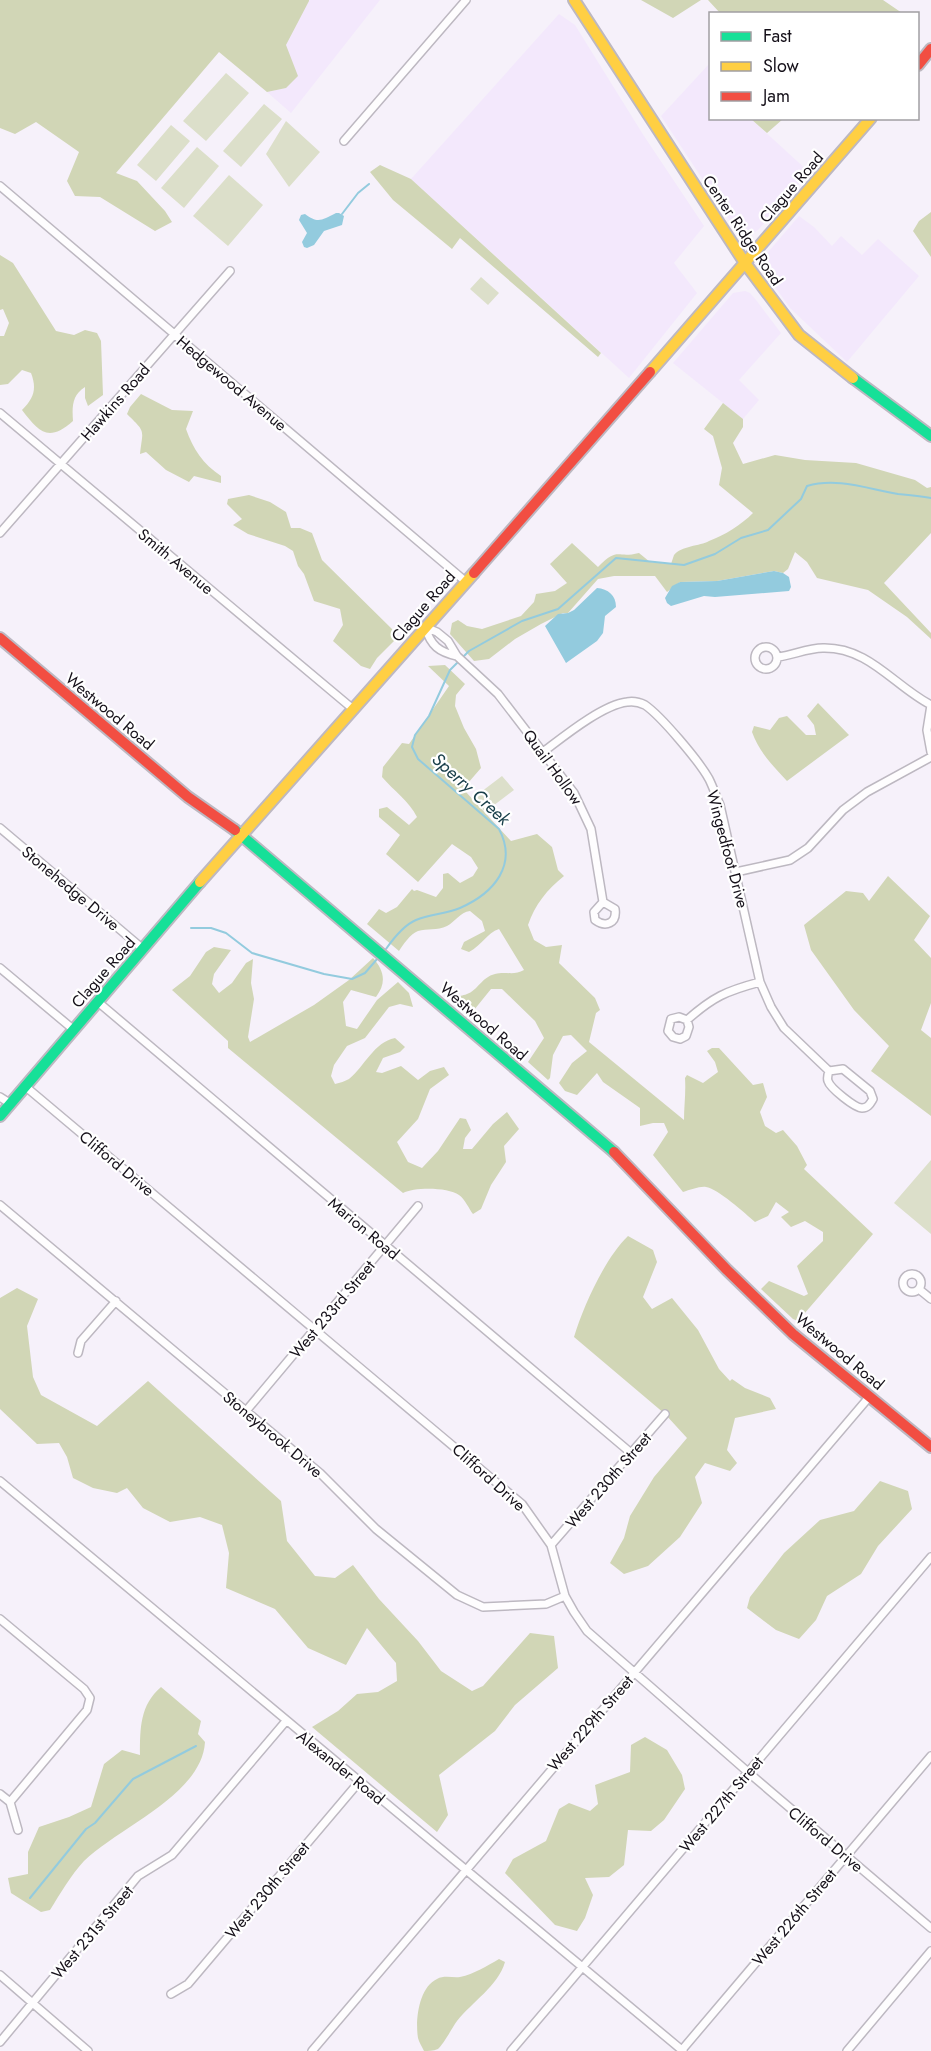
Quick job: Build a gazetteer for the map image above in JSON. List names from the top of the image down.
{
  "streets": {
    "main road": ["Clague Road", "Center Ridge Road", "Westwood Road"],
    "street": [
      "Hedgewood Avenue",
      "Hawkins Road",
      "Smith Avenue",
      "Quail Hollow",
      "Wingedfoot Drive",
      "Stonehedge Drive",
      "Clifford Drive",
      "Marion Road",
      "West 233rd Street",
      "Stoneybrook Drive",
      "West 230th Street",
      "West 229th Street",
      "Alexander Road",
      "West 227th Street",
      "West 226th Street",
      "West 231st Street"
    ]
  },
  "crossings": [
    ["Clague Road", "Center Ridge Road"],
    ["Clague Road", "Hedgewood Avenue"],
    ["Clague Road", "Smith Avenue"],
    ["Clague Road", "Westwood Road"],
    ["Clague Road", "Quail Hollow"],
    ["Clague Road", "Stonehedge Drive"],
    ["Clague Road", "Clifford Drive"],
    ["Clague Road", "Marion Road"],
    ["Hedgewood Avenue", "Hawkins Road"],
    ["Hawkins Road", "Smith Avenue"],
    ["Westwood Road", "West 229th Street"],
    ["Quail Hollow", "Wingedfoot Drive"],
    ["Clifford Drive", "West 233rd Street"],
    ["Clifford Drive", "Stoneybrook Drive"],
    ["Clifford Drive", "West 230th Street"],
    ["Clifford Drive", "West 229th Street"],
    ["Clifford Drive", "West 227th Street"],
    ["Clifford Drive", "West 226th Street"],
    ["Marion Road", "West 233rd Street"],
    ["Marion Road", "West 230th Street"],
    ["West 233rd Street", "Stoneybrook Drive"],
    ["West 230th Street", "Alexander Road"],
    ["West 229th Street", "Alexander Road"],
    ["Alexander Road", "West 227th Street"],
    ["Alexander Road", "West 226th Street"],
    ["Alexander Road", "West 231st Street"]
  ],
  "water": ["Sperry Creek"],
  "legend": ["Fast", "Slow", "Jam"]
}
